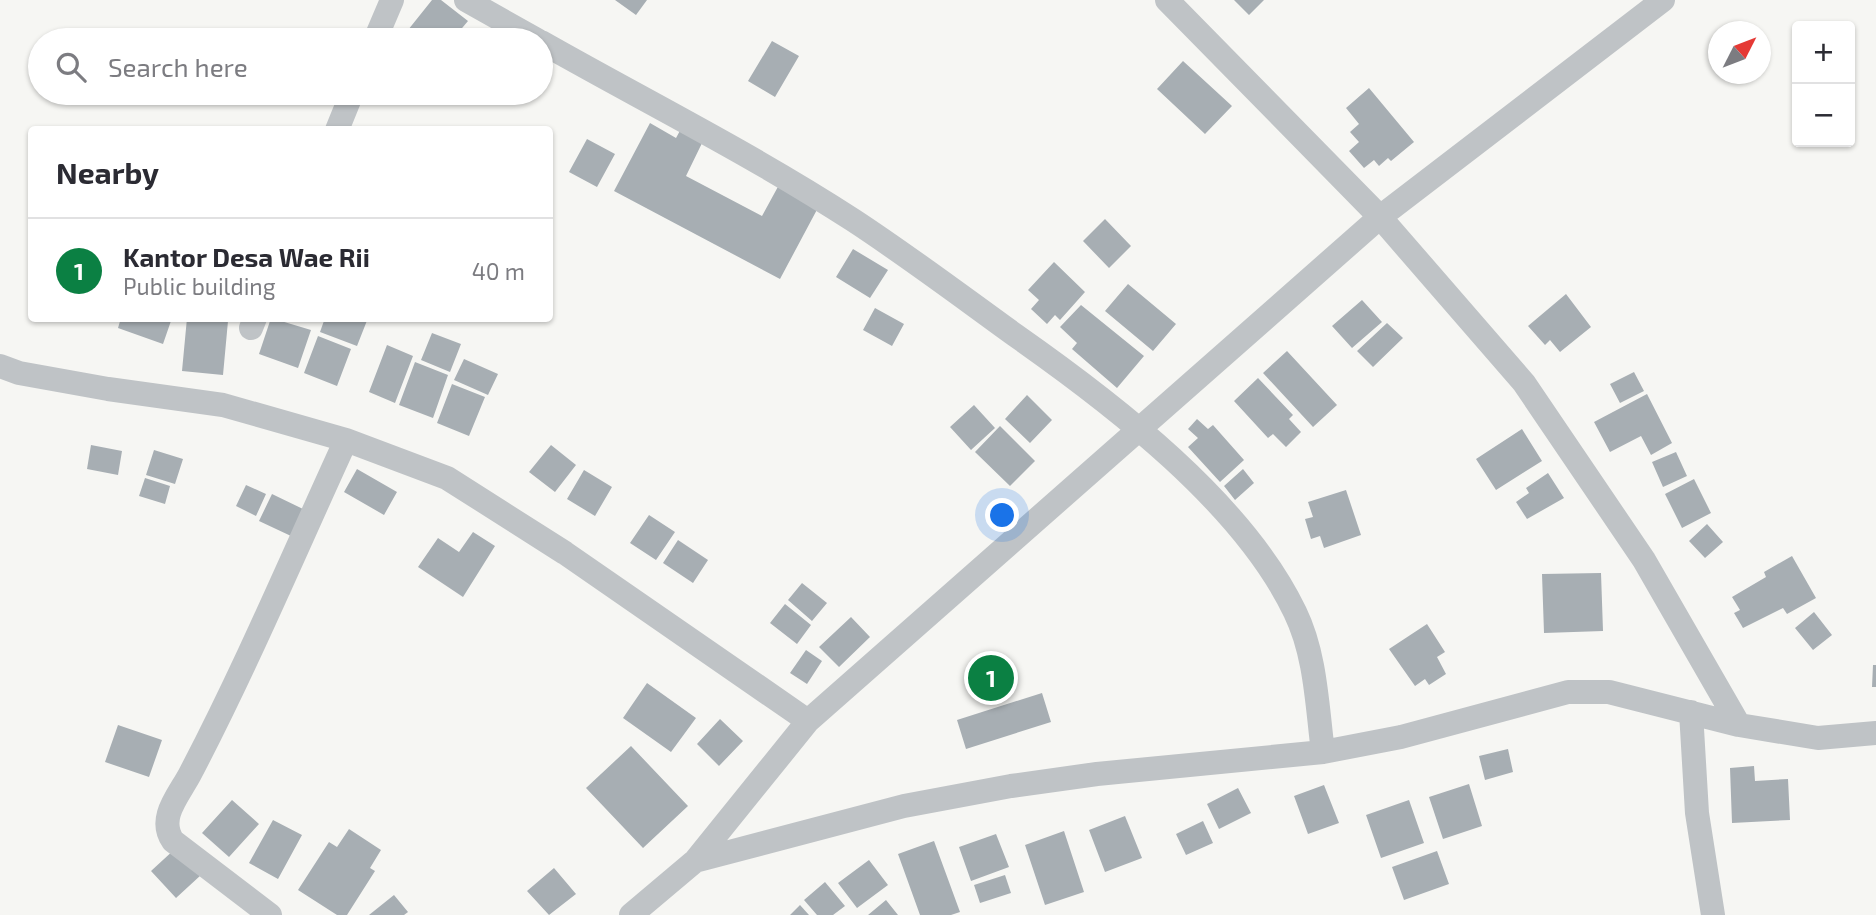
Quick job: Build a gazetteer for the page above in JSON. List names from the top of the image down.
{
  "north": "top right",
  "page": {
    "map_buttons": ["+", "−"],
    "search": "Search here",
    "heading": "Nearby",
    "list": [
      {
        "mark": "1",
        "name": "Kantor Desa Wae Rii",
        "note": "Public building",
        "value": "40 m"
      }
    ],
    "pins": "1"
  }
}
